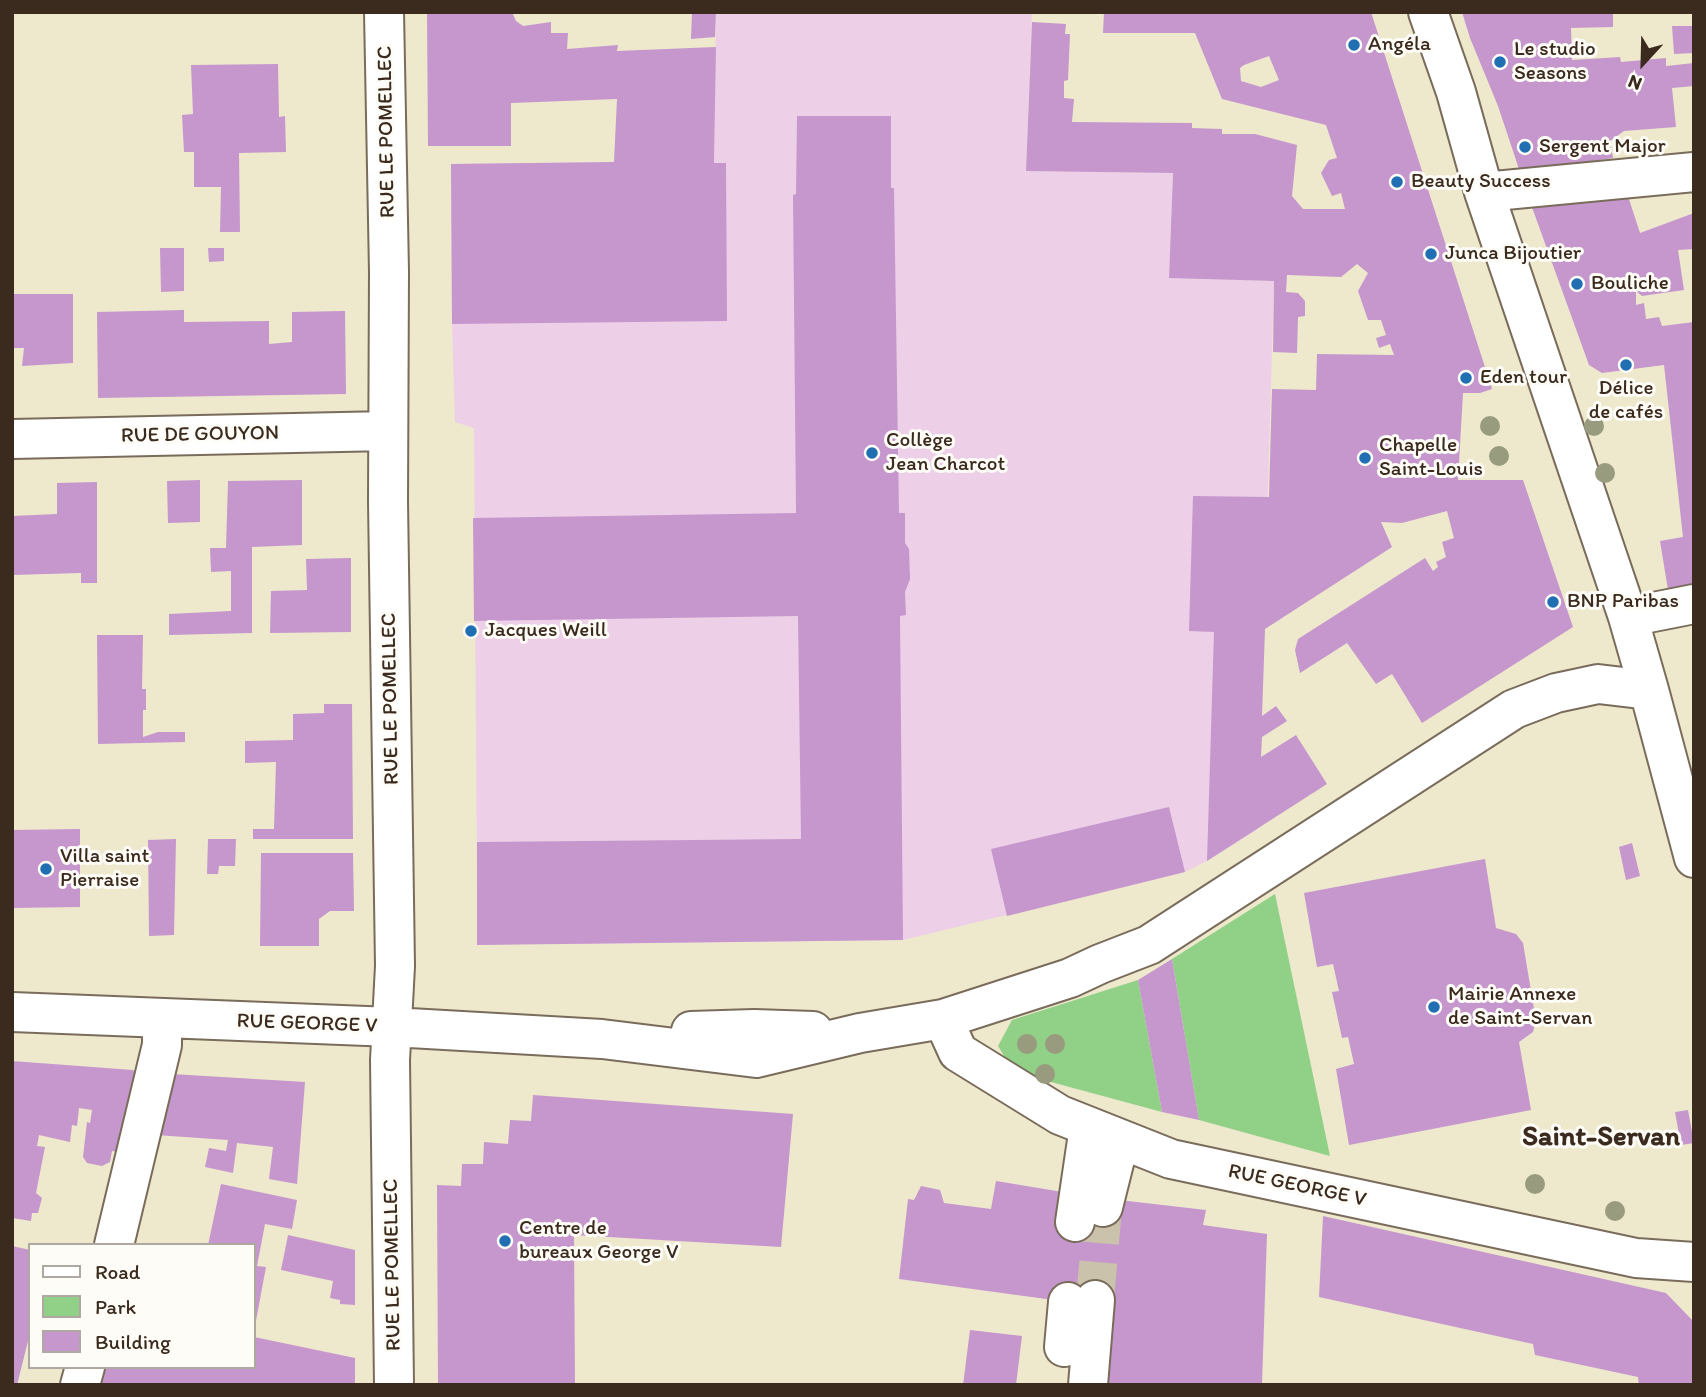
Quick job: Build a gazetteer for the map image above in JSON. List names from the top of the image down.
{
  "streets": {
    "street": ["RUE LE POMELLEC", "RUE DE GOUYON", "RUE GEORGE V"]
  },
  "crossings": [
    ["RUE LE POMELLEC", "RUE DE GOUYON"],
    ["RUE LE POMELLEC", "RUE GEORGE V"]
  ],
  "districts": ["Saint-Servan"],
  "places": [
    "Angéla",
    "Le studio Seasons",
    "Sergent Major",
    "Beauty Success",
    "Junca Bijoutier",
    "Bouliche",
    "Délice de cafés",
    "Eden tour",
    "Collège Jean Charcot",
    "Chapelle Saint-Louis",
    "BNP Paribas",
    "Jacques Weill",
    "Villa saint Pierraise",
    "Mairie Annexe de Saint-Servan",
    "Centre de bureaux George V"
  ],
  "legend": ["Road", "Park", "Building"],
  "north": "bottom"
}
